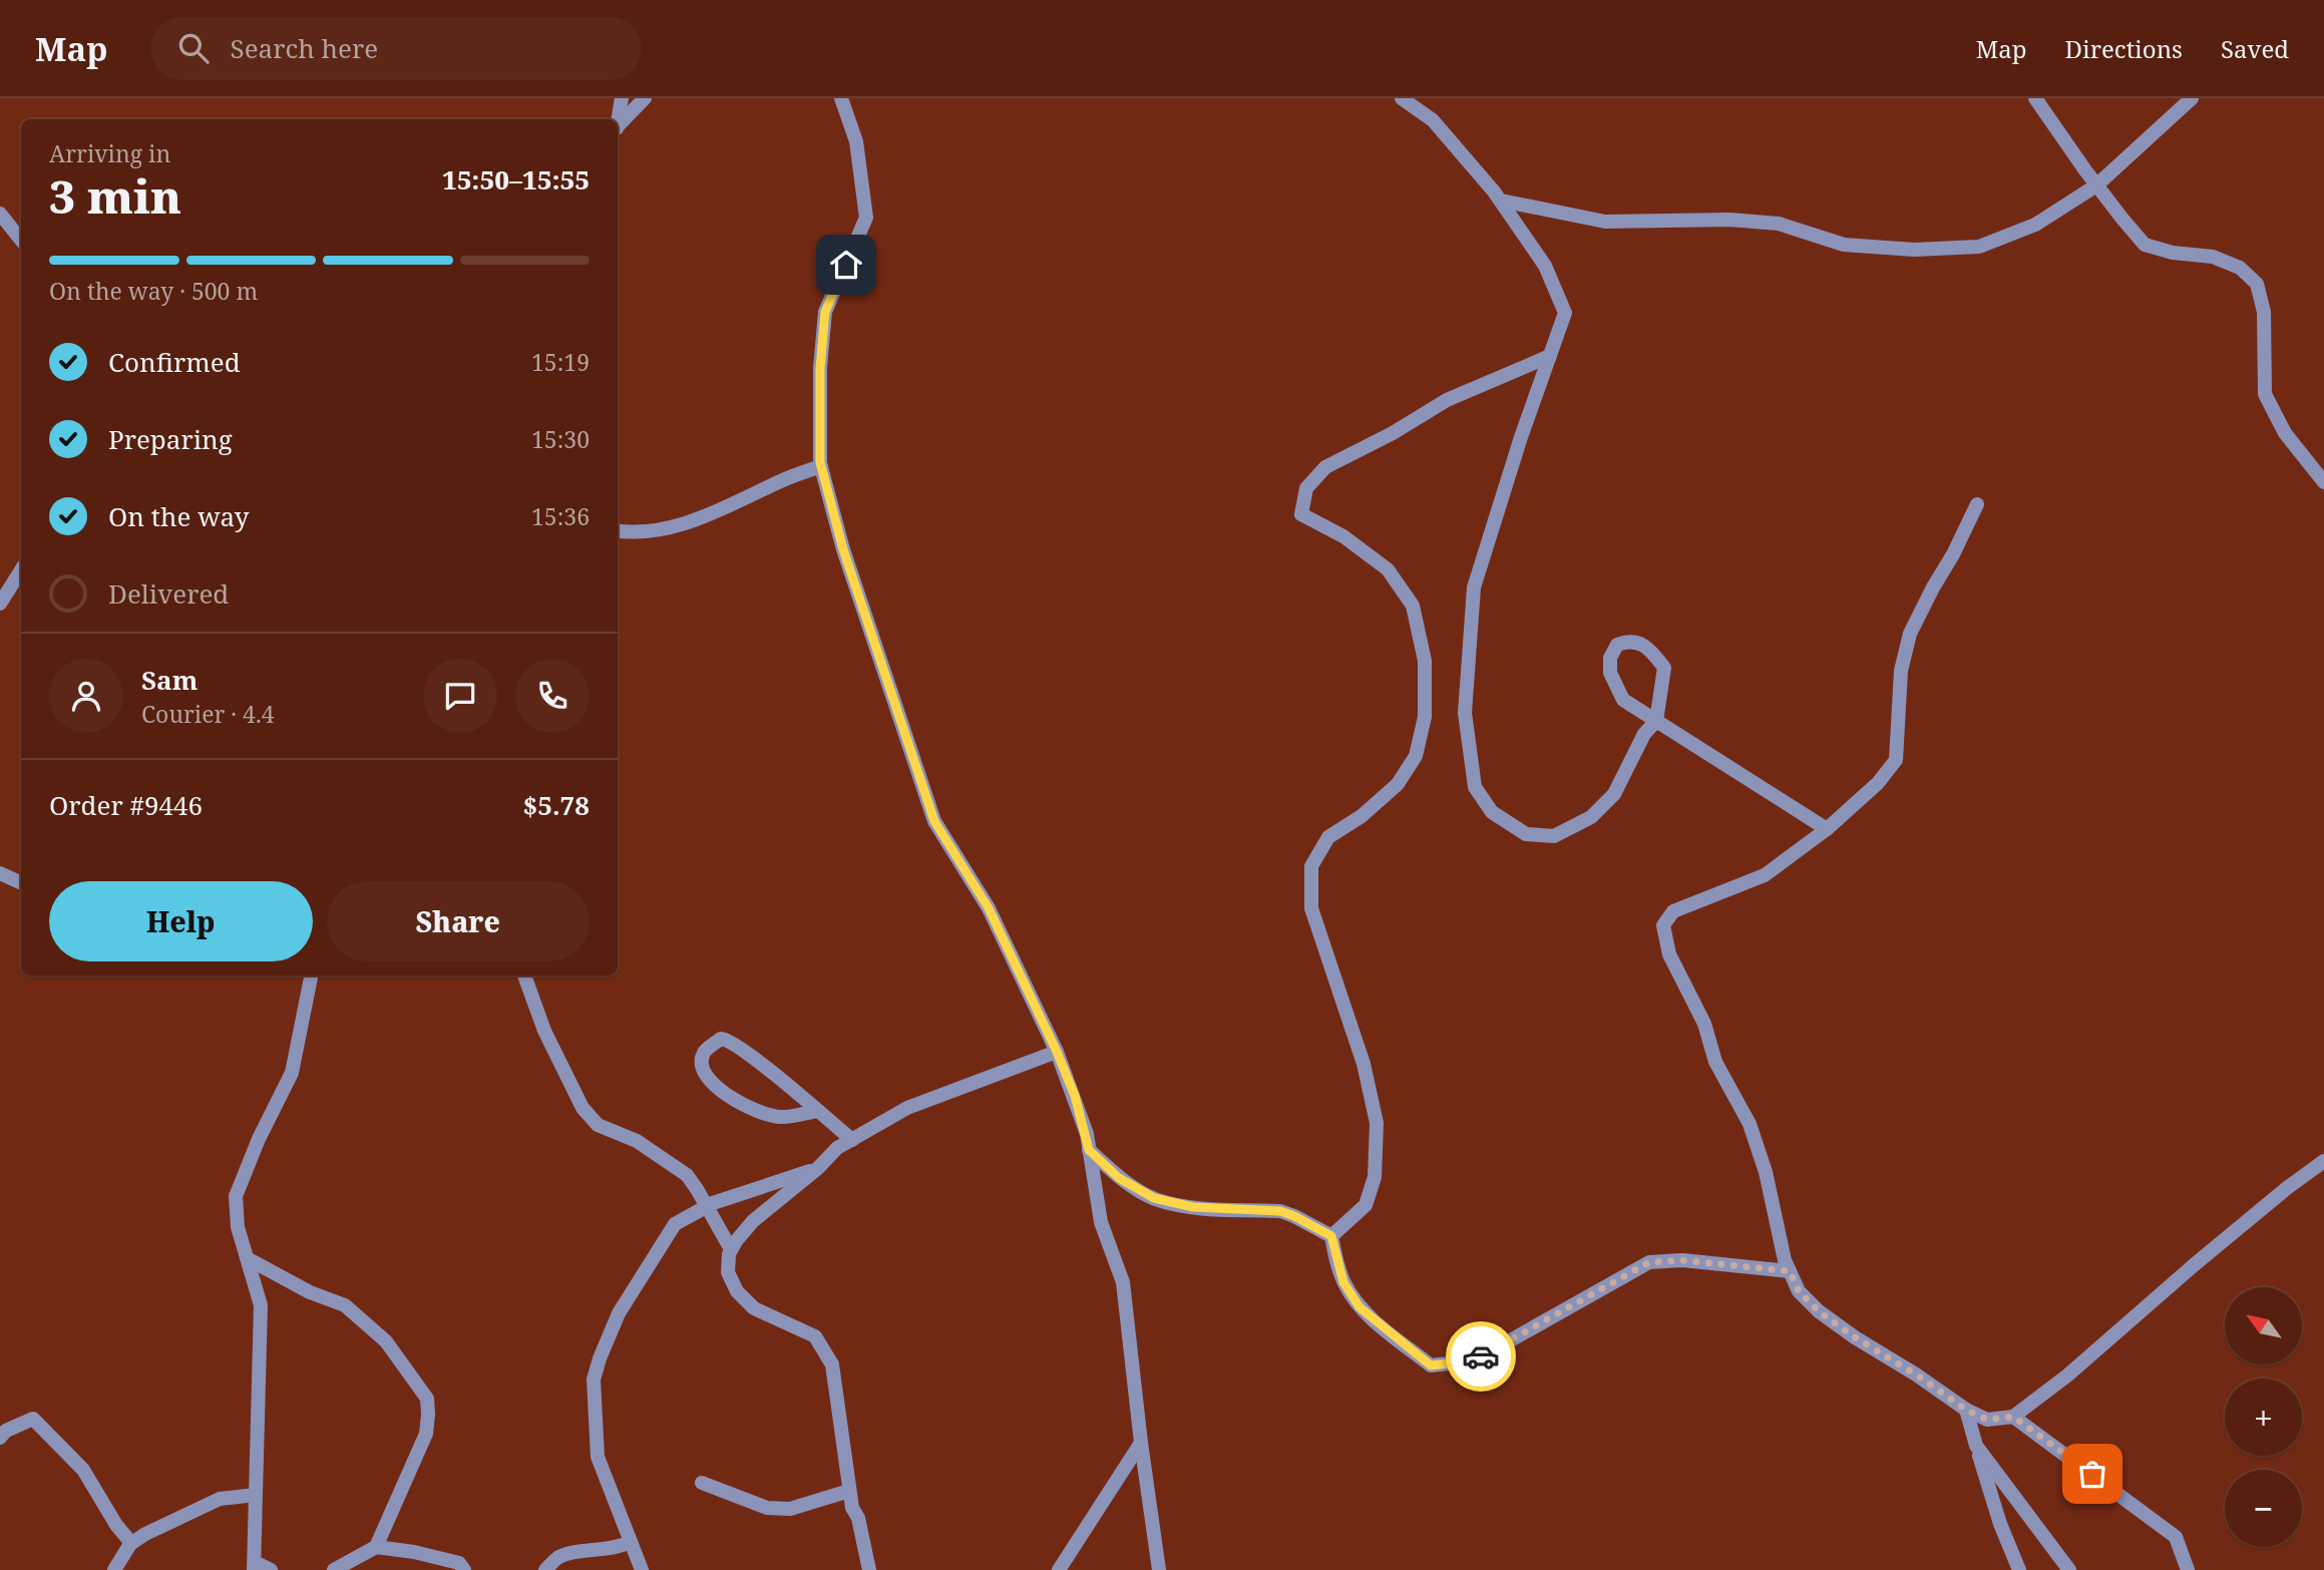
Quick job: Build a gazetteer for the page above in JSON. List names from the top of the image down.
{
  "north": "top left",
  "page": {
    "header": "Map",
    "search": "Search here",
    "nav": ["Map", "Directions", "Saved"],
    "heading": ["3 min", "Arriving in", "15:50–15:55"],
    "panel": [
      "Sam",
      "Courier · 4.4",
      "Order #9446",
      "$5.78"
    ],
    "bar": "On the way · 500 m",
    "list": [
      ["Confirmed", "15:19"],
      ["Preparing", "15:30"],
      ["On the way", "15:36"],
      "Delivered"
    ],
    "buttons": ["Help", "Share"],
    "map_buttons": ["+", "−"]
  }
}
